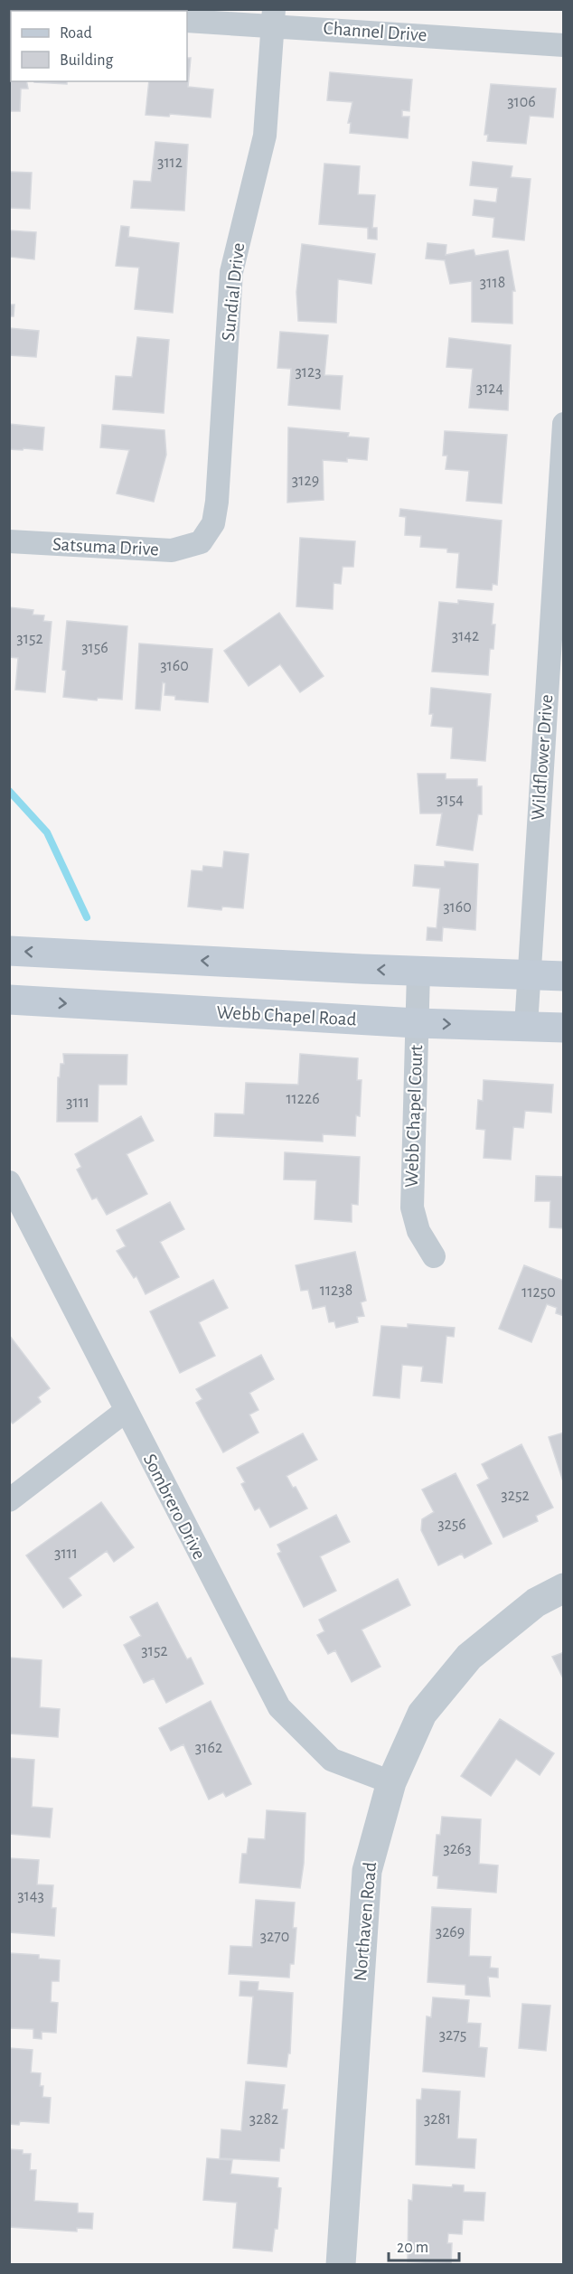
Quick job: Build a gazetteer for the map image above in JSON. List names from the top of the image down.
{
  "streets": {
    "main road": ["Webb Chapel Road"],
    "street": [
      "Channel Drive",
      "Sundial Drive",
      "Satsuma Drive",
      "Wildflower Drive",
      "Webb Chapel Court",
      "Sombrero Drive",
      "Northaven Road"
    ]
  },
  "crossings": [
    ["Channel Drive", "Sundial Drive"],
    ["Sundial Drive", "Satsuma Drive"],
    ["Wildflower Drive", "Webb Chapel Road"],
    ["Webb Chapel Road", "Webb Chapel Court"],
    ["Sombrero Drive", "Northaven Road"]
  ],
  "house_numbers": [
    "3106",
    "3112",
    "3118",
    "3123",
    "3124",
    "3129",
    "3142",
    "3152",
    "3156",
    "3160",
    "3154",
    "3160",
    "11226",
    "3111",
    "11238",
    "11250",
    "3252",
    "3256",
    "3111",
    "3152",
    "3162",
    "3263",
    "3143",
    "3269",
    "3270",
    "3275",
    "3282",
    "3281"
  ],
  "legend": ["Road", "Building"],
  "scale_bar": "20 m"
}
